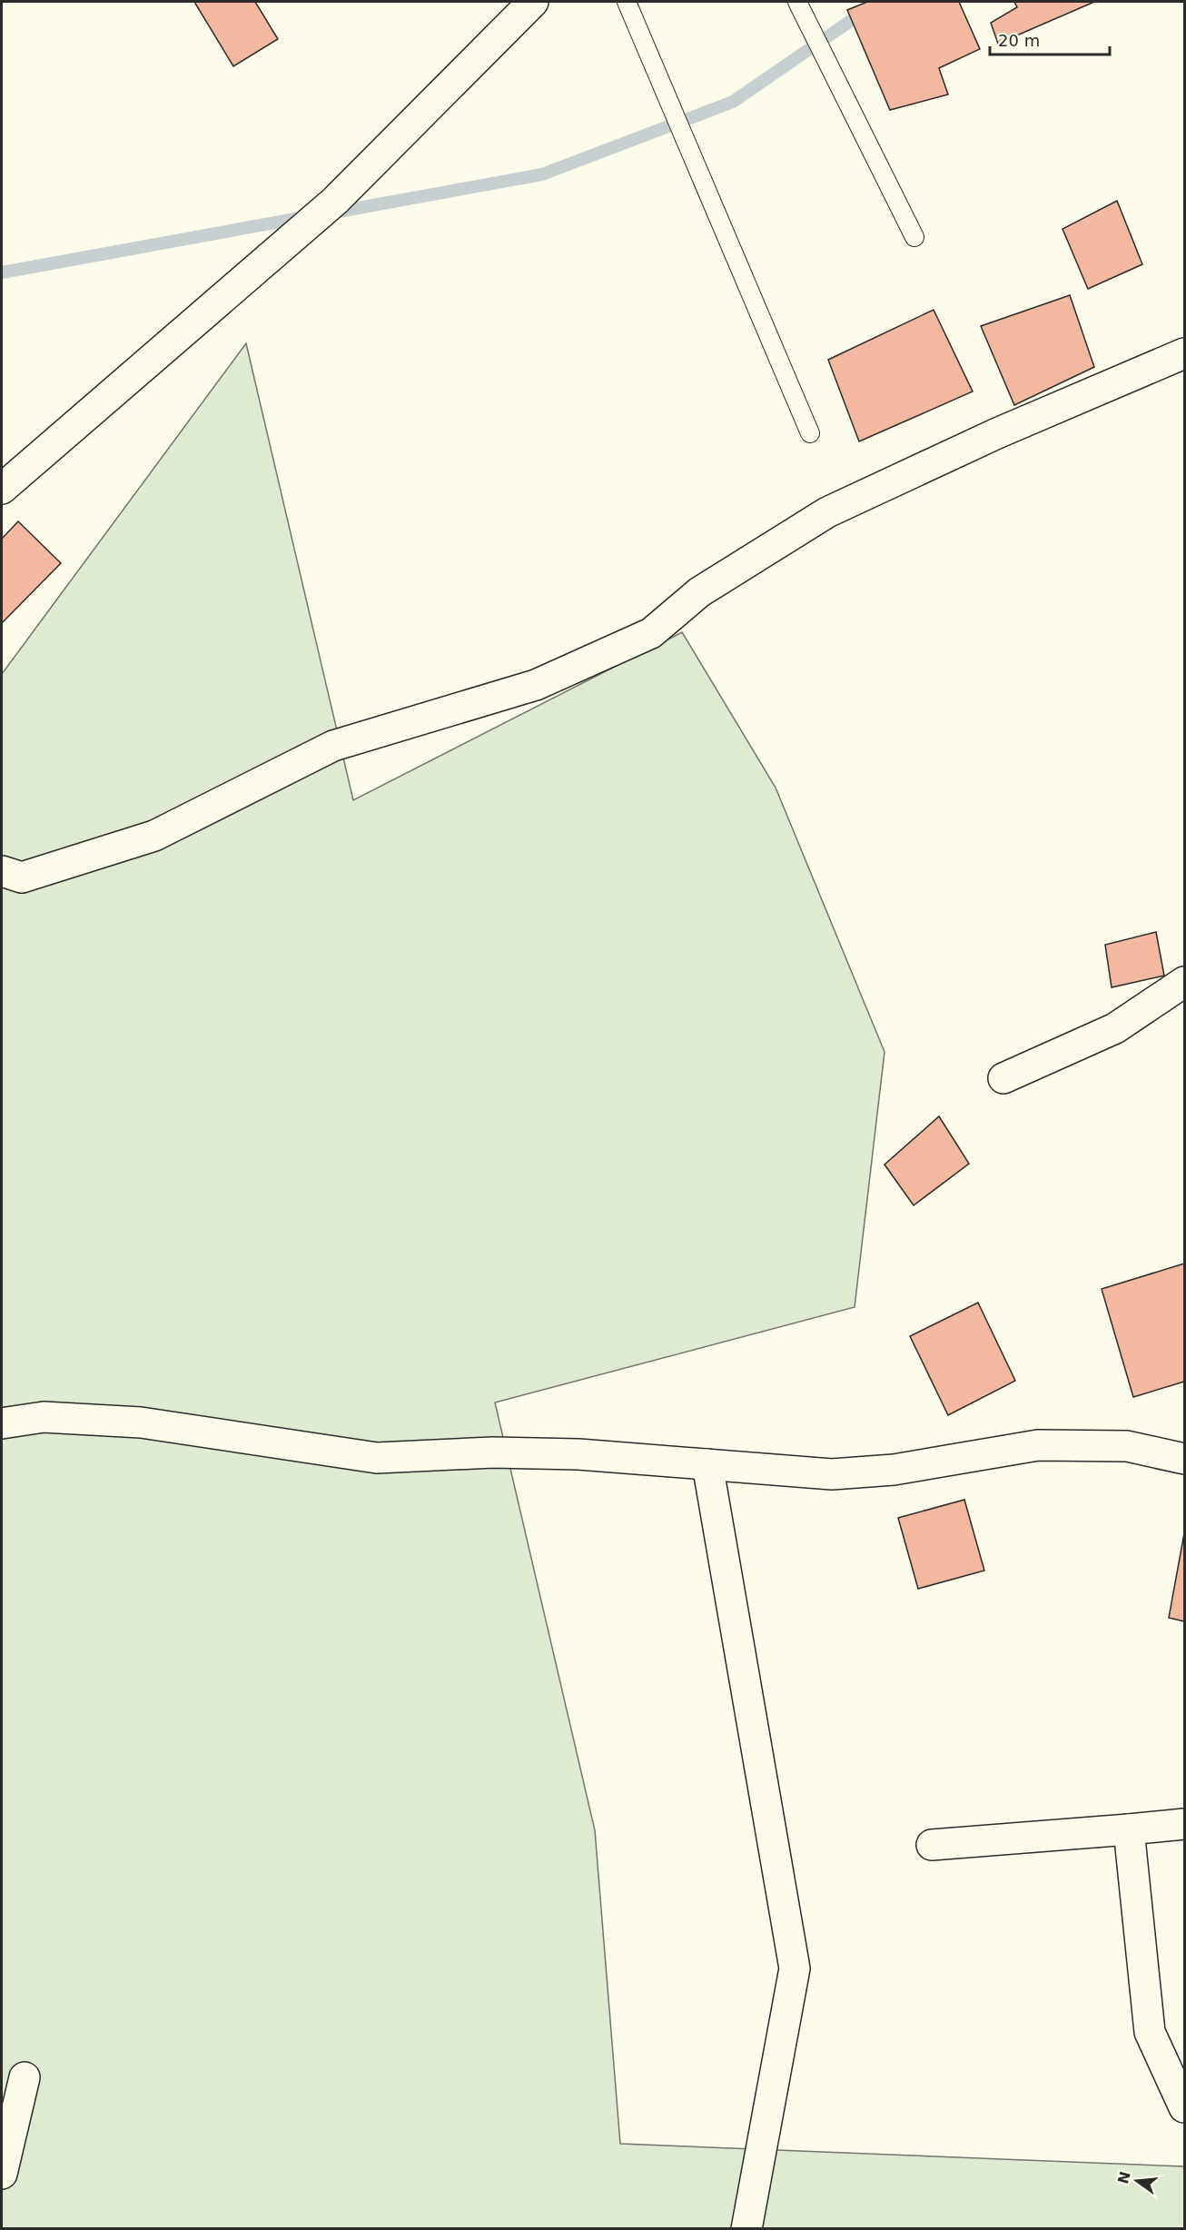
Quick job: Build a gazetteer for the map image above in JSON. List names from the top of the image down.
{
  "scale_bar": "20 m",
  "north": "left"
}
